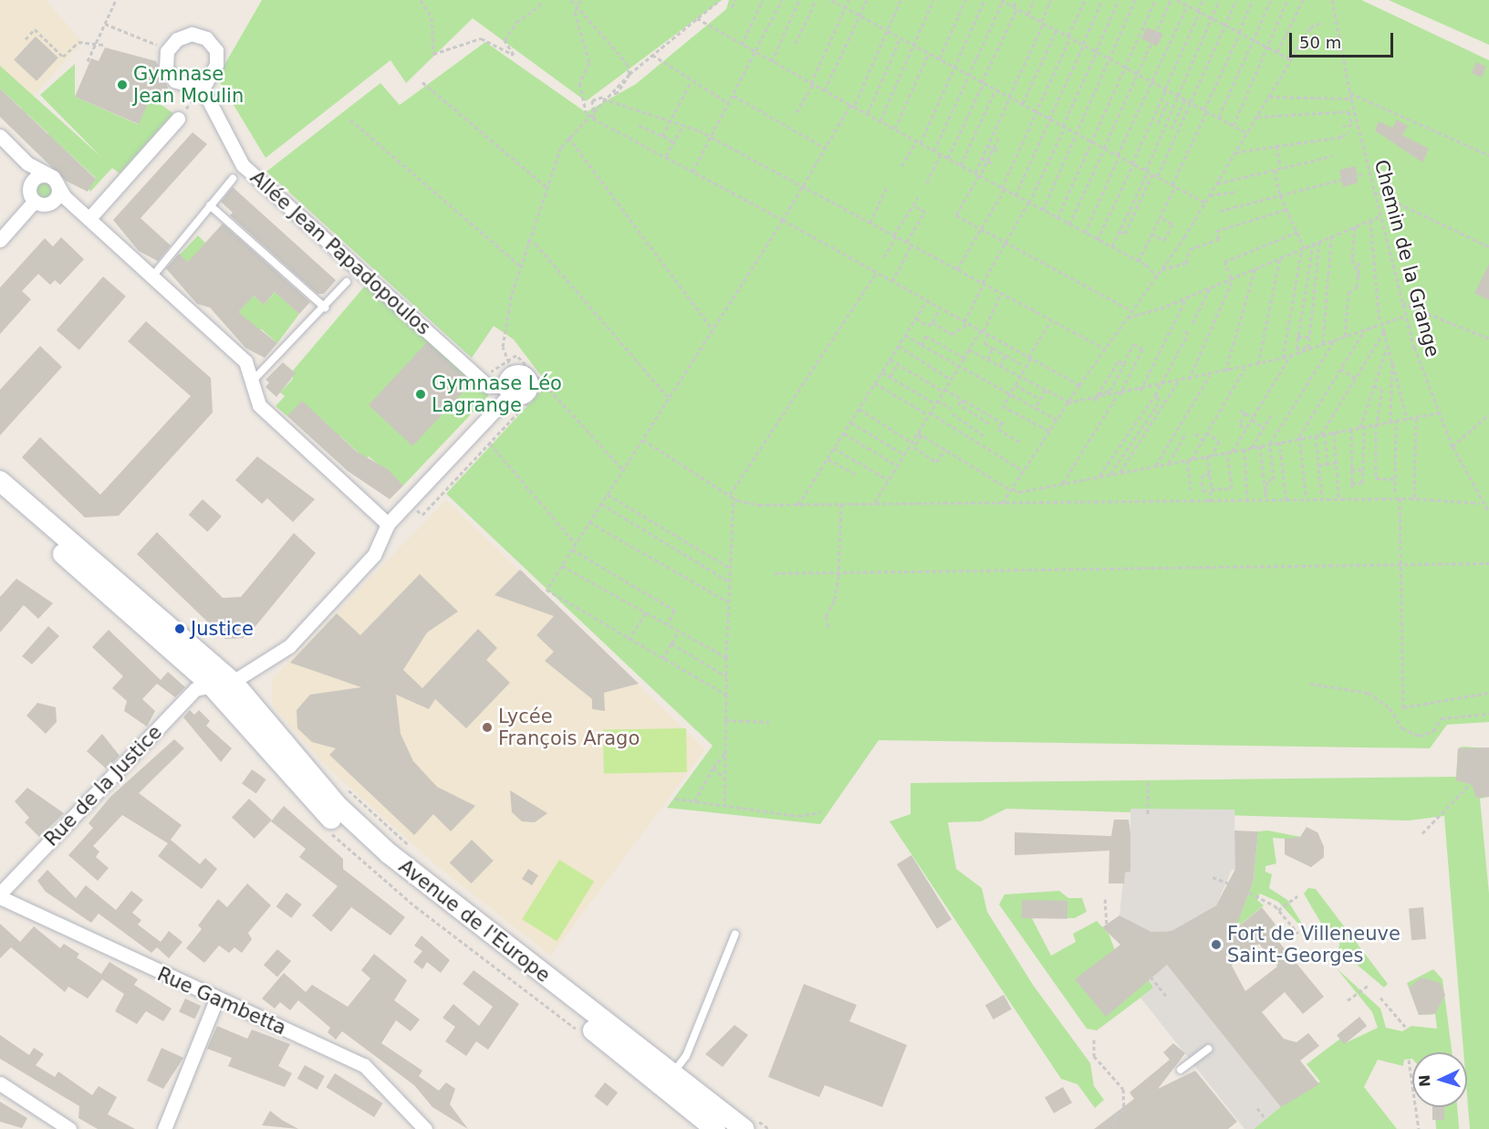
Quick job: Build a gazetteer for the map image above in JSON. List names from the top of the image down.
{
  "streets": {
    "main road": ["Avenue de l'Europe"],
    "street": ["Allée Jean Papadopoulos", "Rue de la Justice", "Rue Gambetta"],
    "path": ["Chemin de la Grange"]
  },
  "crossings": [
    ["Rue de la Justice", "Avenue de l'Europe"]
  ],
  "places": [
    "Gymnase Jean Moulin",
    "Gymnase Léo Lagrange",
    "Justice",
    "Lycée François Arago",
    "Fort de Villeneuve Saint-Georges"
  ],
  "scale_bar": "50 m",
  "north": "left"
}
